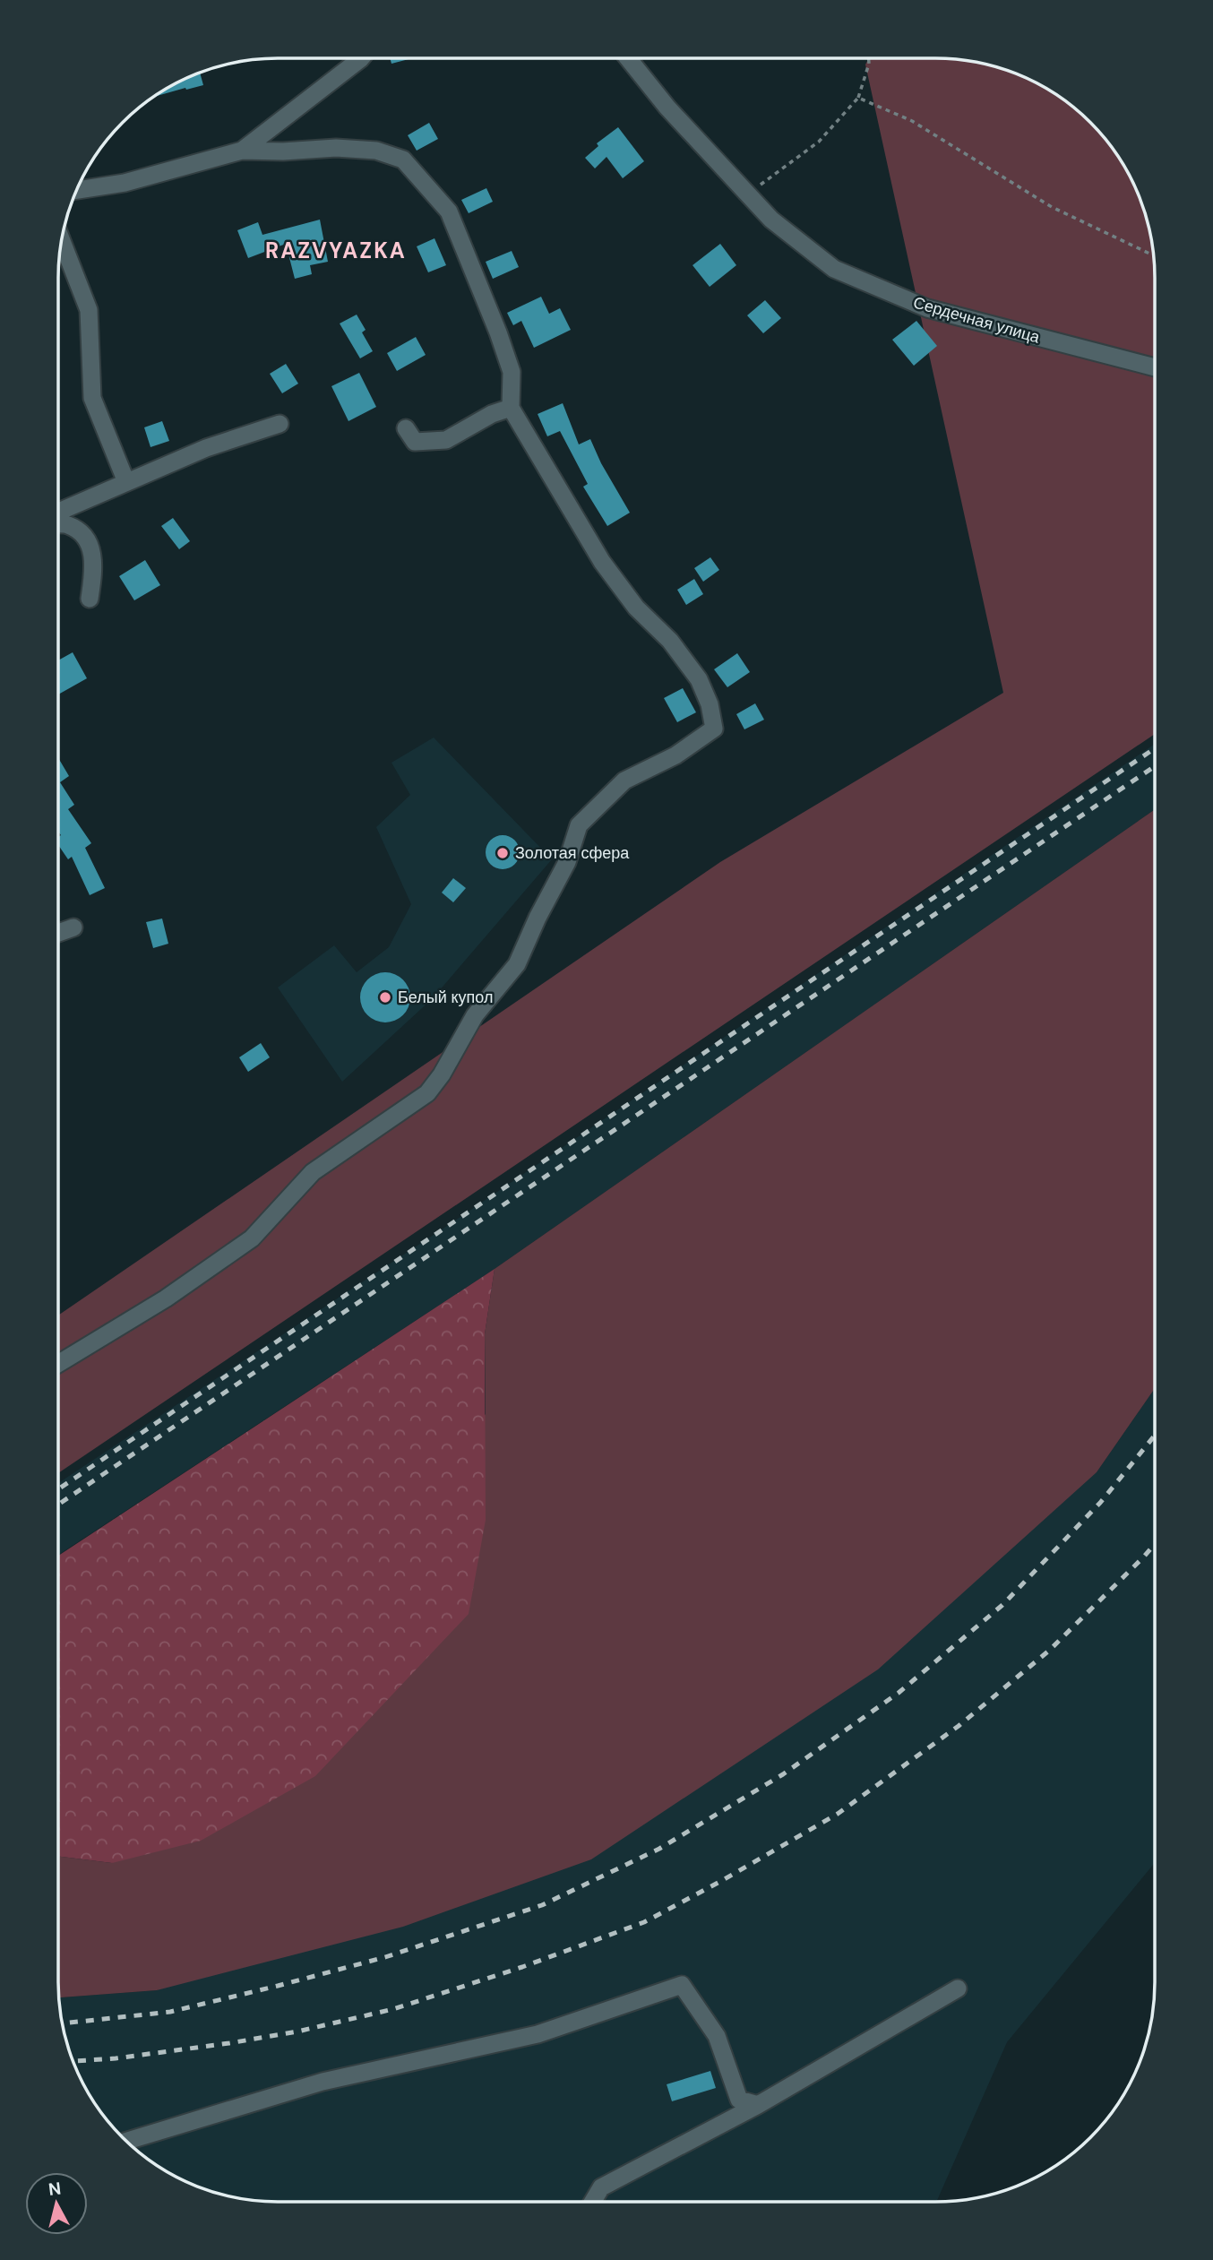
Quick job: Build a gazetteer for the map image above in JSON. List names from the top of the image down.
{
  "streets": {
    "street": ["Сердечная улица"]
  },
  "districts": ["RAZVYAZKA"],
  "places": ["Золотая сфера", "Белый купол"],
  "north": "top"
}
